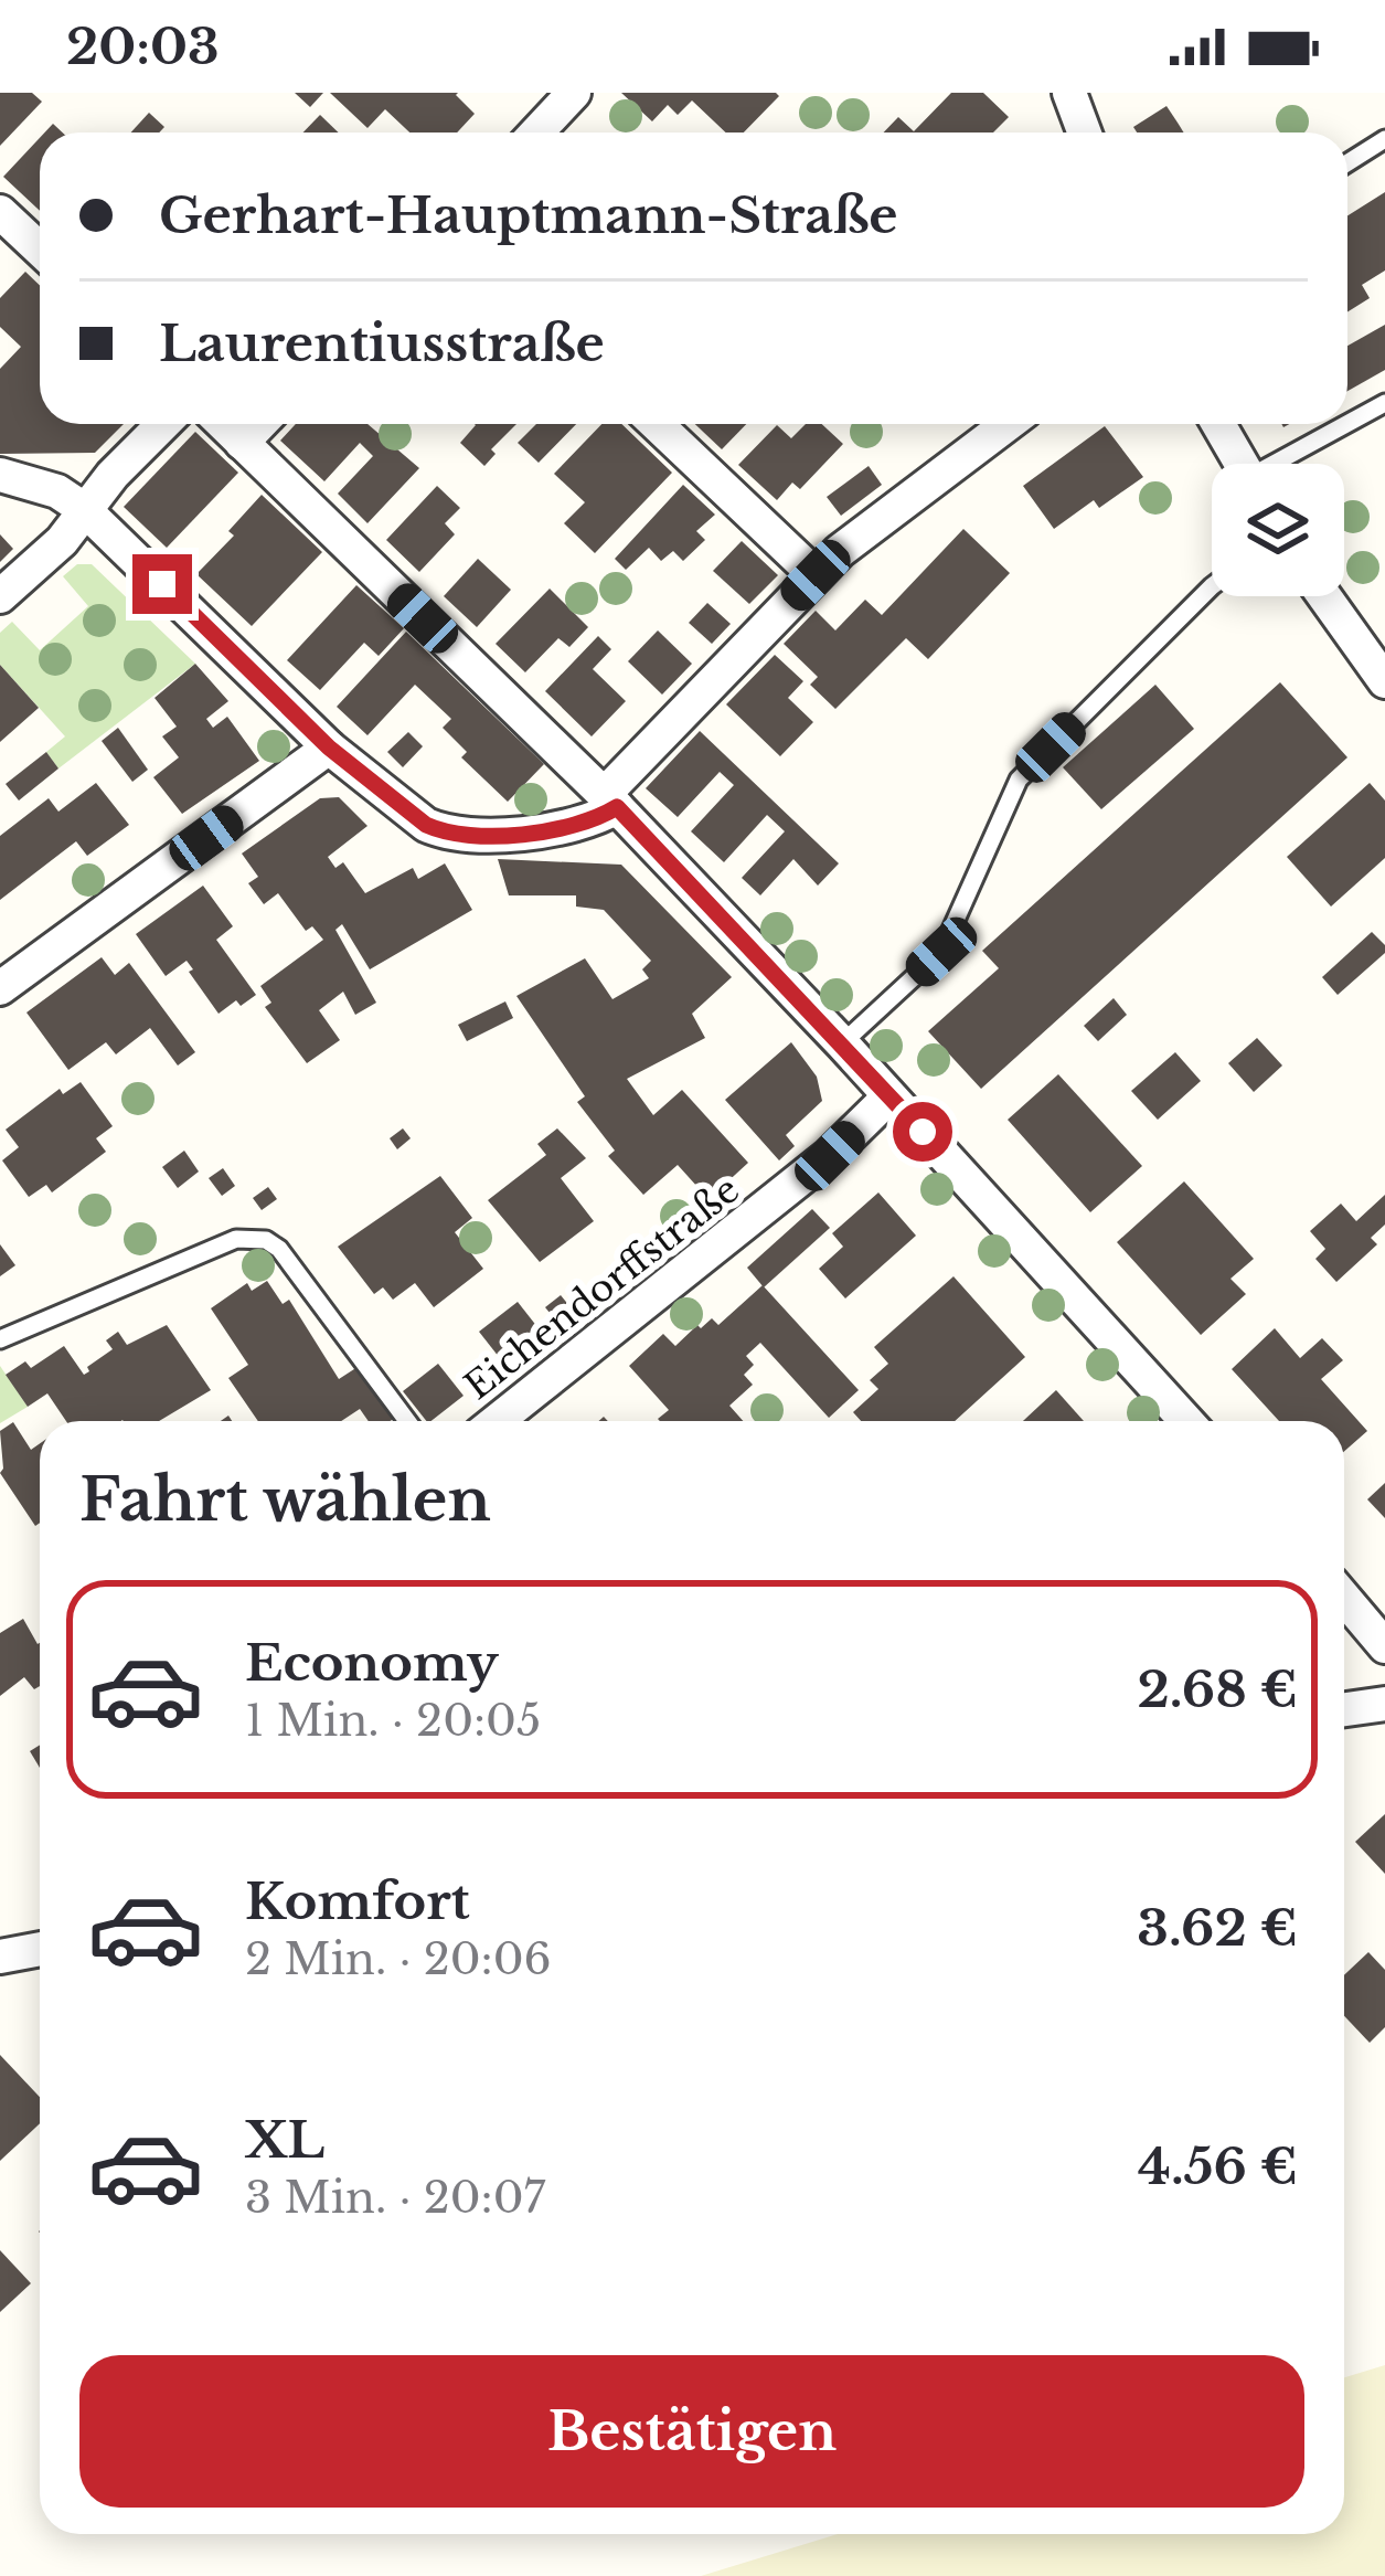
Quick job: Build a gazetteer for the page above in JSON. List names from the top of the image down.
{
  "streets": {
    "street": ["Eichendorffstraße"]
  },
  "page": {
    "status": "20:03",
    "banner": ["Gerhart-Hauptmann-Straße", "Laurentiusstraße"],
    "heading": "Fahrt wählen",
    "list": [
      {
        "name": "Economy",
        "note": "1 Min. · 20:05",
        "value": "2.68 €"
      },
      {
        "name": "Komfort",
        "note": "2 Min. · 20:06",
        "value": "3.62 €"
      },
      {
        "name": "XL",
        "note": "3 Min. · 20:07",
        "value": "4.56 €"
      }
    ],
    "buttons": "Bestätigen"
  }
}
